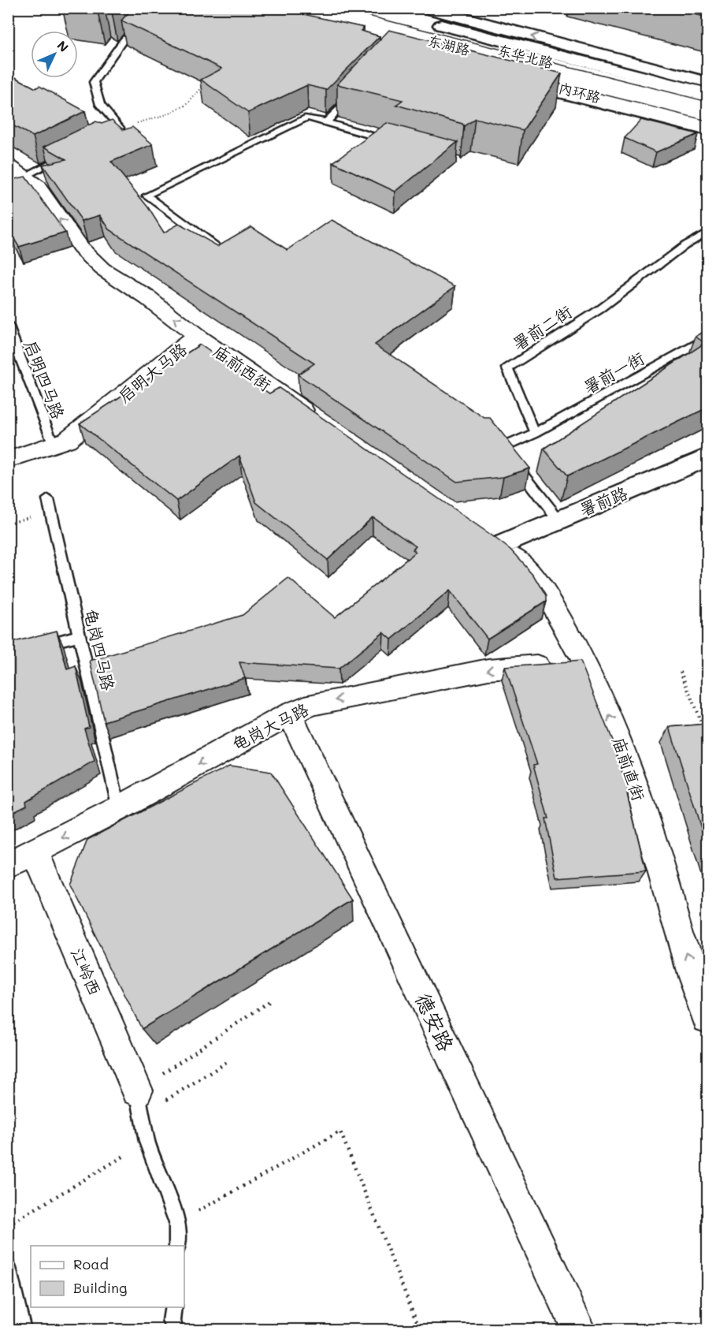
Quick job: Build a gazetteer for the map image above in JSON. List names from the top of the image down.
{
  "streets": {
    "main road": [
      "东湖路",
      "东华北路",
      "内环路",
      "署前路"
    ],
    "street": [
      "庙前西街",
      "启明大马路",
      "龟岗大马路",
      "庙前直街",
      "江岭西",
      "德安路"
    ],
    "lane": [
      "署前二街",
      "署前一街",
      "启明四马路",
      "龟岗四马路"
    ]
  },
  "crossings": [
    ["东湖路", "内环路"],
    ["东华北路", "内环路"],
    ["署前二街", "署前一街"],
    ["庙前西街", "启明大马路"],
    ["启明大马路", "启明四马路"],
    ["署前路", "庙前直街"],
    ["龟岗四马路", "龟岗大马路"],
    ["龟岗大马路", "庙前直街"],
    ["龟岗大马路", "江岭西"],
    ["龟岗大马路", "德安路"]
  ],
  "one_way": ["庙前西街", "龟岗大马路", "庙前直街"],
  "legend": ["Road", "Building"],
  "north": "top right"
}
